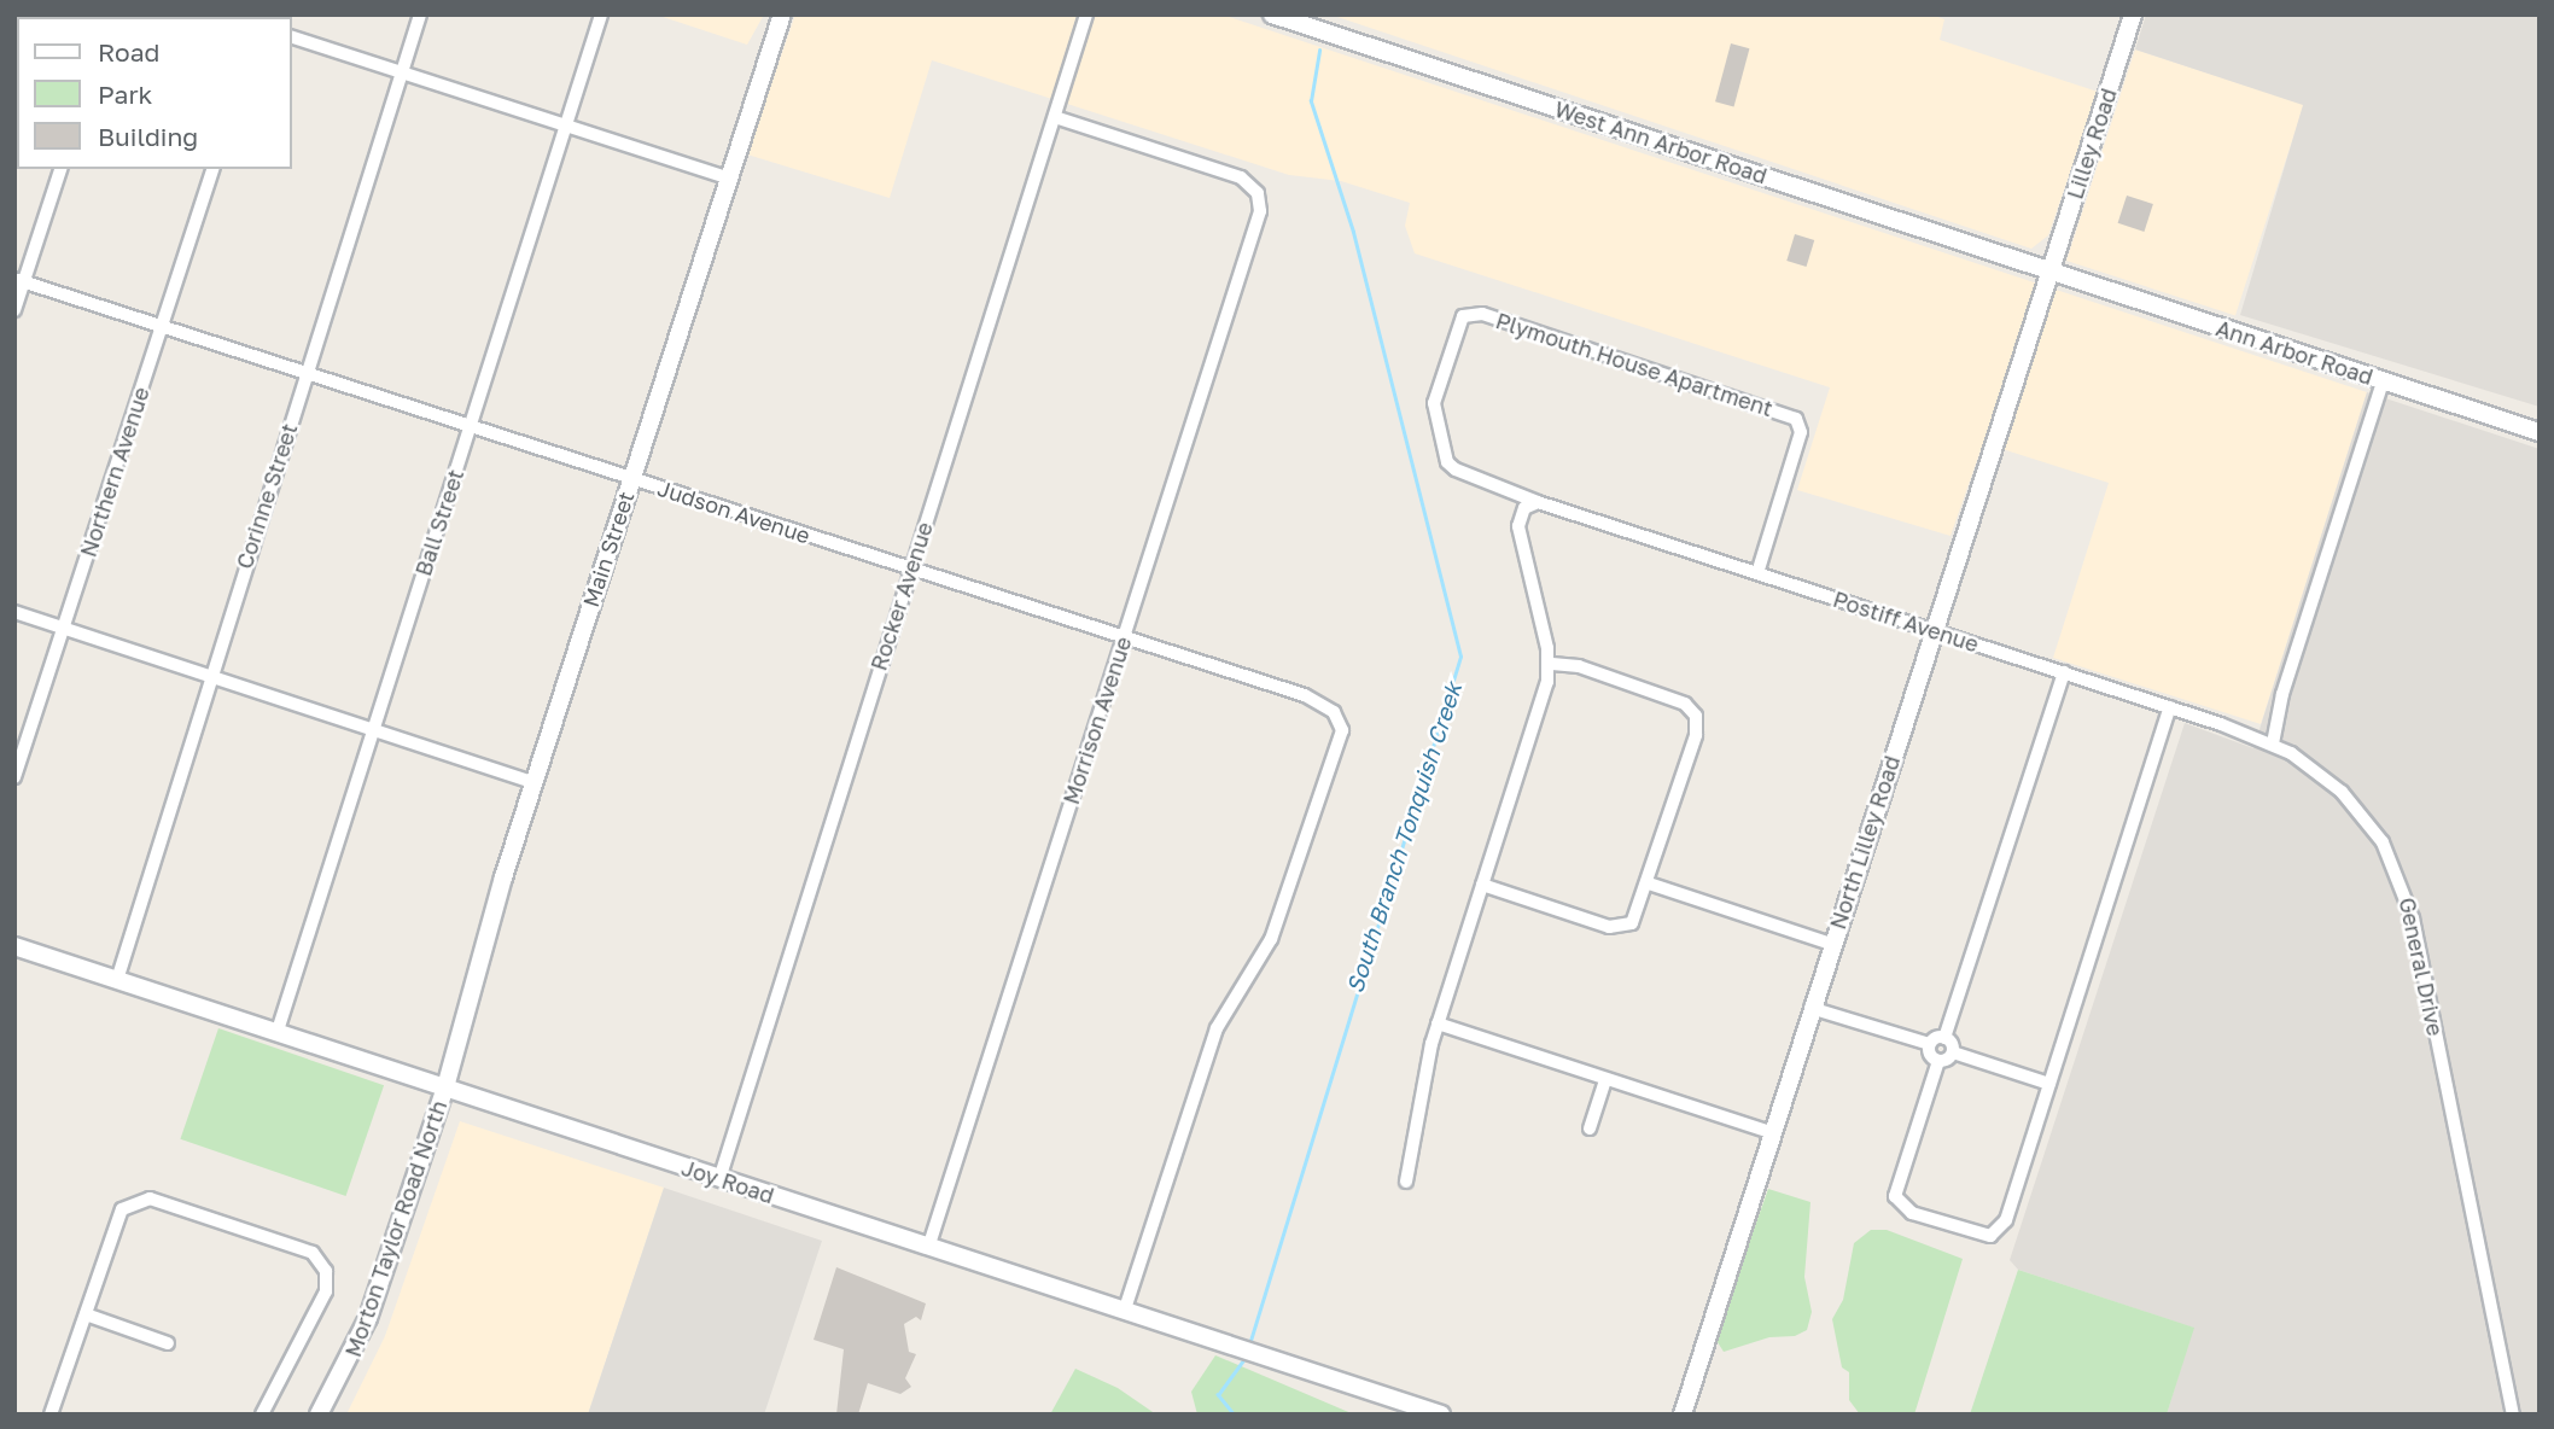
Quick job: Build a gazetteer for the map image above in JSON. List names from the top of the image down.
{
  "streets": {
    "street": [
      "West Ann Arbor Road",
      "Lilley Road",
      "Ann Arbor Road",
      "Plymouth House Apartment",
      "Northern Avenue",
      "Corinne Street",
      "Judson Avenue",
      "Ball Street",
      "Main Street",
      "Rocker Avenue",
      "Postiff Avenue",
      "Morrison Avenue",
      "North Lilley Road",
      "General Drive",
      "Joy Road",
      "Morton Taylor Road North"
    ]
  },
  "crossings": [
    ["West Ann Arbor Road", "Lilley Road"],
    ["West Ann Arbor Road", "Ann Arbor Road"],
    ["West Ann Arbor Road", "North Lilley Road"],
    ["Lilley Road", "Ann Arbor Road"],
    ["Lilley Road", "North Lilley Road"],
    ["Ann Arbor Road", "North Lilley Road"],
    ["Plymouth House Apartment", "Postiff Avenue"],
    ["Northern Avenue", "Judson Avenue"],
    ["Corinne Street", "Judson Avenue"],
    ["Corinne Street", "Joy Road"],
    ["Judson Avenue", "Ball Street"],
    ["Judson Avenue", "Main Street"],
    ["Judson Avenue", "Rocker Avenue"],
    ["Judson Avenue", "Morrison Avenue"],
    ["Judson Avenue", "Joy Road"],
    ["Ball Street", "Joy Road"],
    ["Main Street", "Joy Road"],
    ["Main Street", "Morton Taylor Road North"],
    ["Rocker Avenue", "Morrison Avenue"],
    ["Rocker Avenue", "Joy Road"],
    ["Postiff Avenue", "North Lilley Road"],
    ["Postiff Avenue", "General Drive"],
    ["Morrison Avenue", "Joy Road"],
    ["Joy Road", "Morton Taylor Road North"]
  ],
  "water": ["South Branch Tonquish Creek"],
  "legend": ["Road", "Park", "Building"]
}
